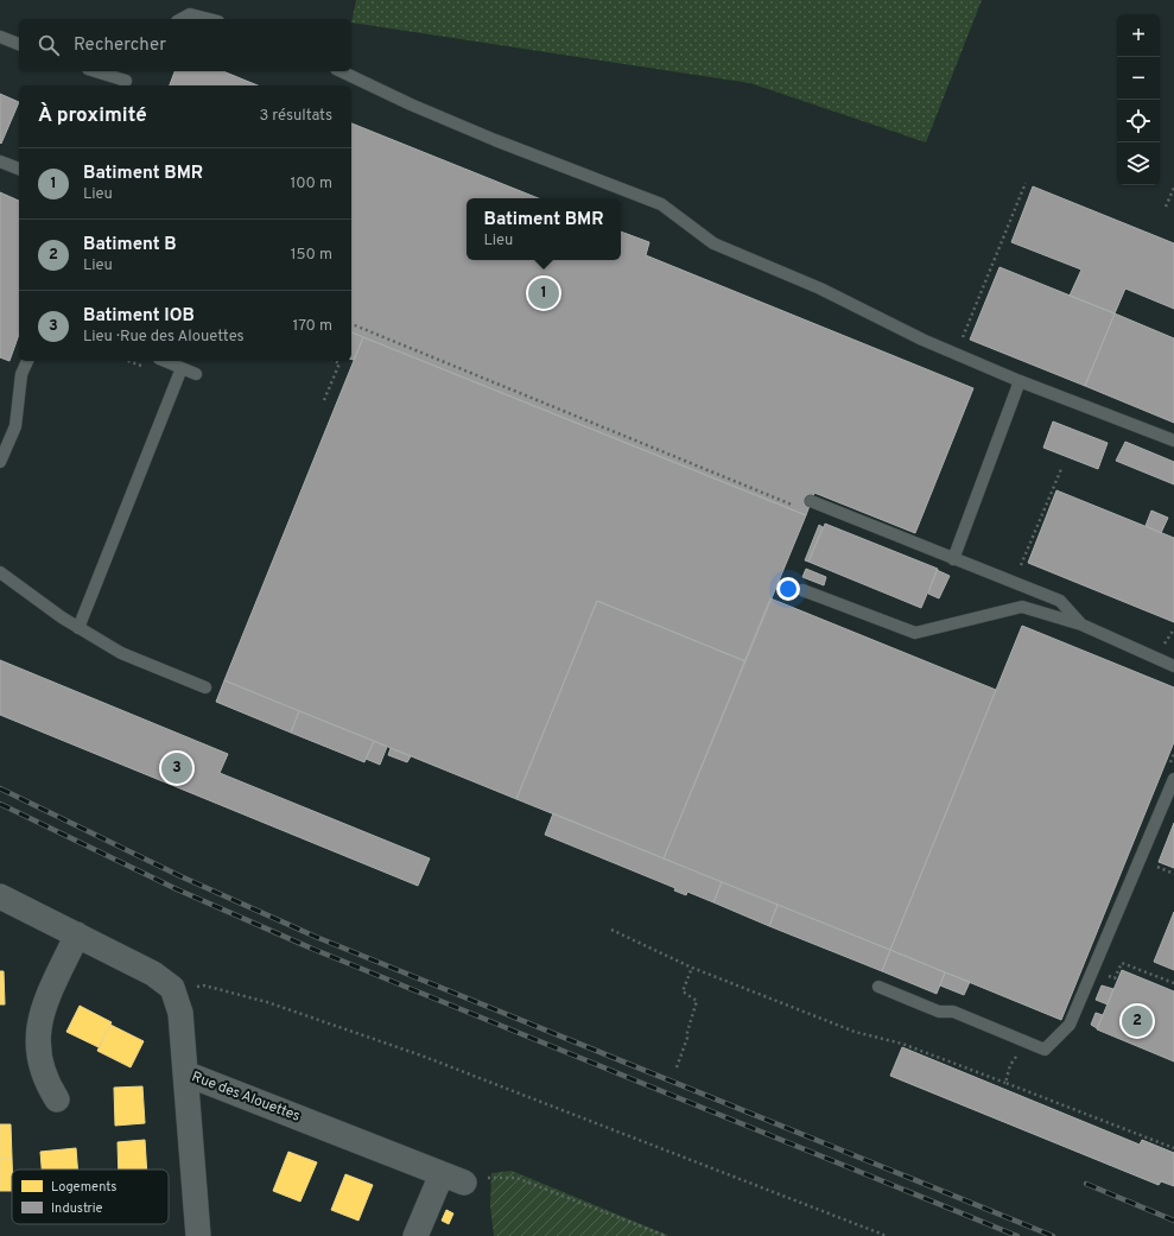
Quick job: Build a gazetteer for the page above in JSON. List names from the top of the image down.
{
  "streets": {
    "street": ["Rue des Alouettes"]
  },
  "legend": ["Logements", "Industrie"],
  "page": {
    "map_buttons": ["+", "−"],
    "search": "Rechercher",
    "heading": ["À proximité", "3 résultats"],
    "list": [
      {
        "mark": "1",
        "name": "Batiment BMR",
        "note": "Lieu",
        "value": "100 m"
      },
      {
        "mark": "2",
        "name": "Batiment B",
        "note": "Lieu",
        "value": "150 m"
      },
      {
        "mark": "3",
        "name": "Batiment IOB",
        "note": "Lieu · Rue des Alouettes",
        "value": "170 m"
      }
    ],
    "popup": ["Batiment BMR", "Lieu"],
    "pins": ["1", "3", "2"]
  }
}
